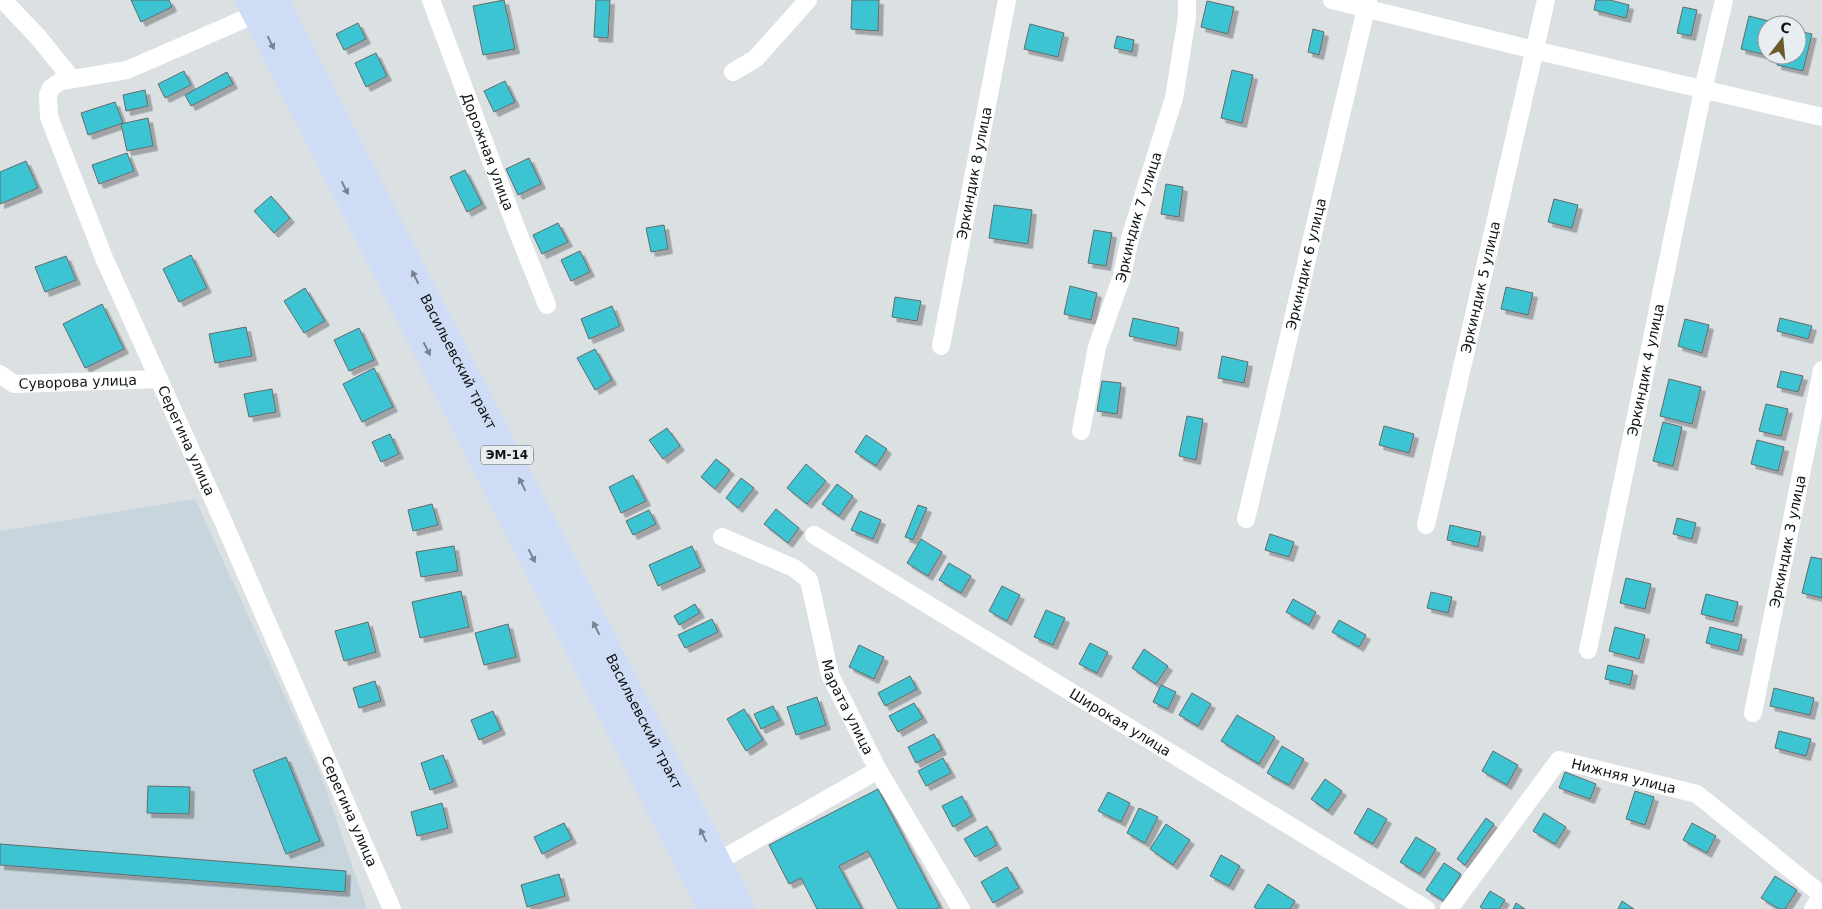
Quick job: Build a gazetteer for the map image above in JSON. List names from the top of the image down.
{
  "streets": {
    "main road": ["Васильевский тракт", "ЭМ-14"],
    "street": [
      "Дорожная улица",
      "Эркиндик 8 улица",
      "Эркиндик 7 улица",
      "Эркиндик 6 улица",
      "Эркиндик 5 улица",
      "Эркиндик 4 улица",
      "Суворова улица",
      "Серегина улица",
      "Эркиндик 3 улица",
      "Марата улица",
      "Широкая улица",
      "Нижняя улица"
    ]
  },
  "crossings": [
    ["Суворова улица", "Серегина улица"]
  ],
  "north": "top"
}
